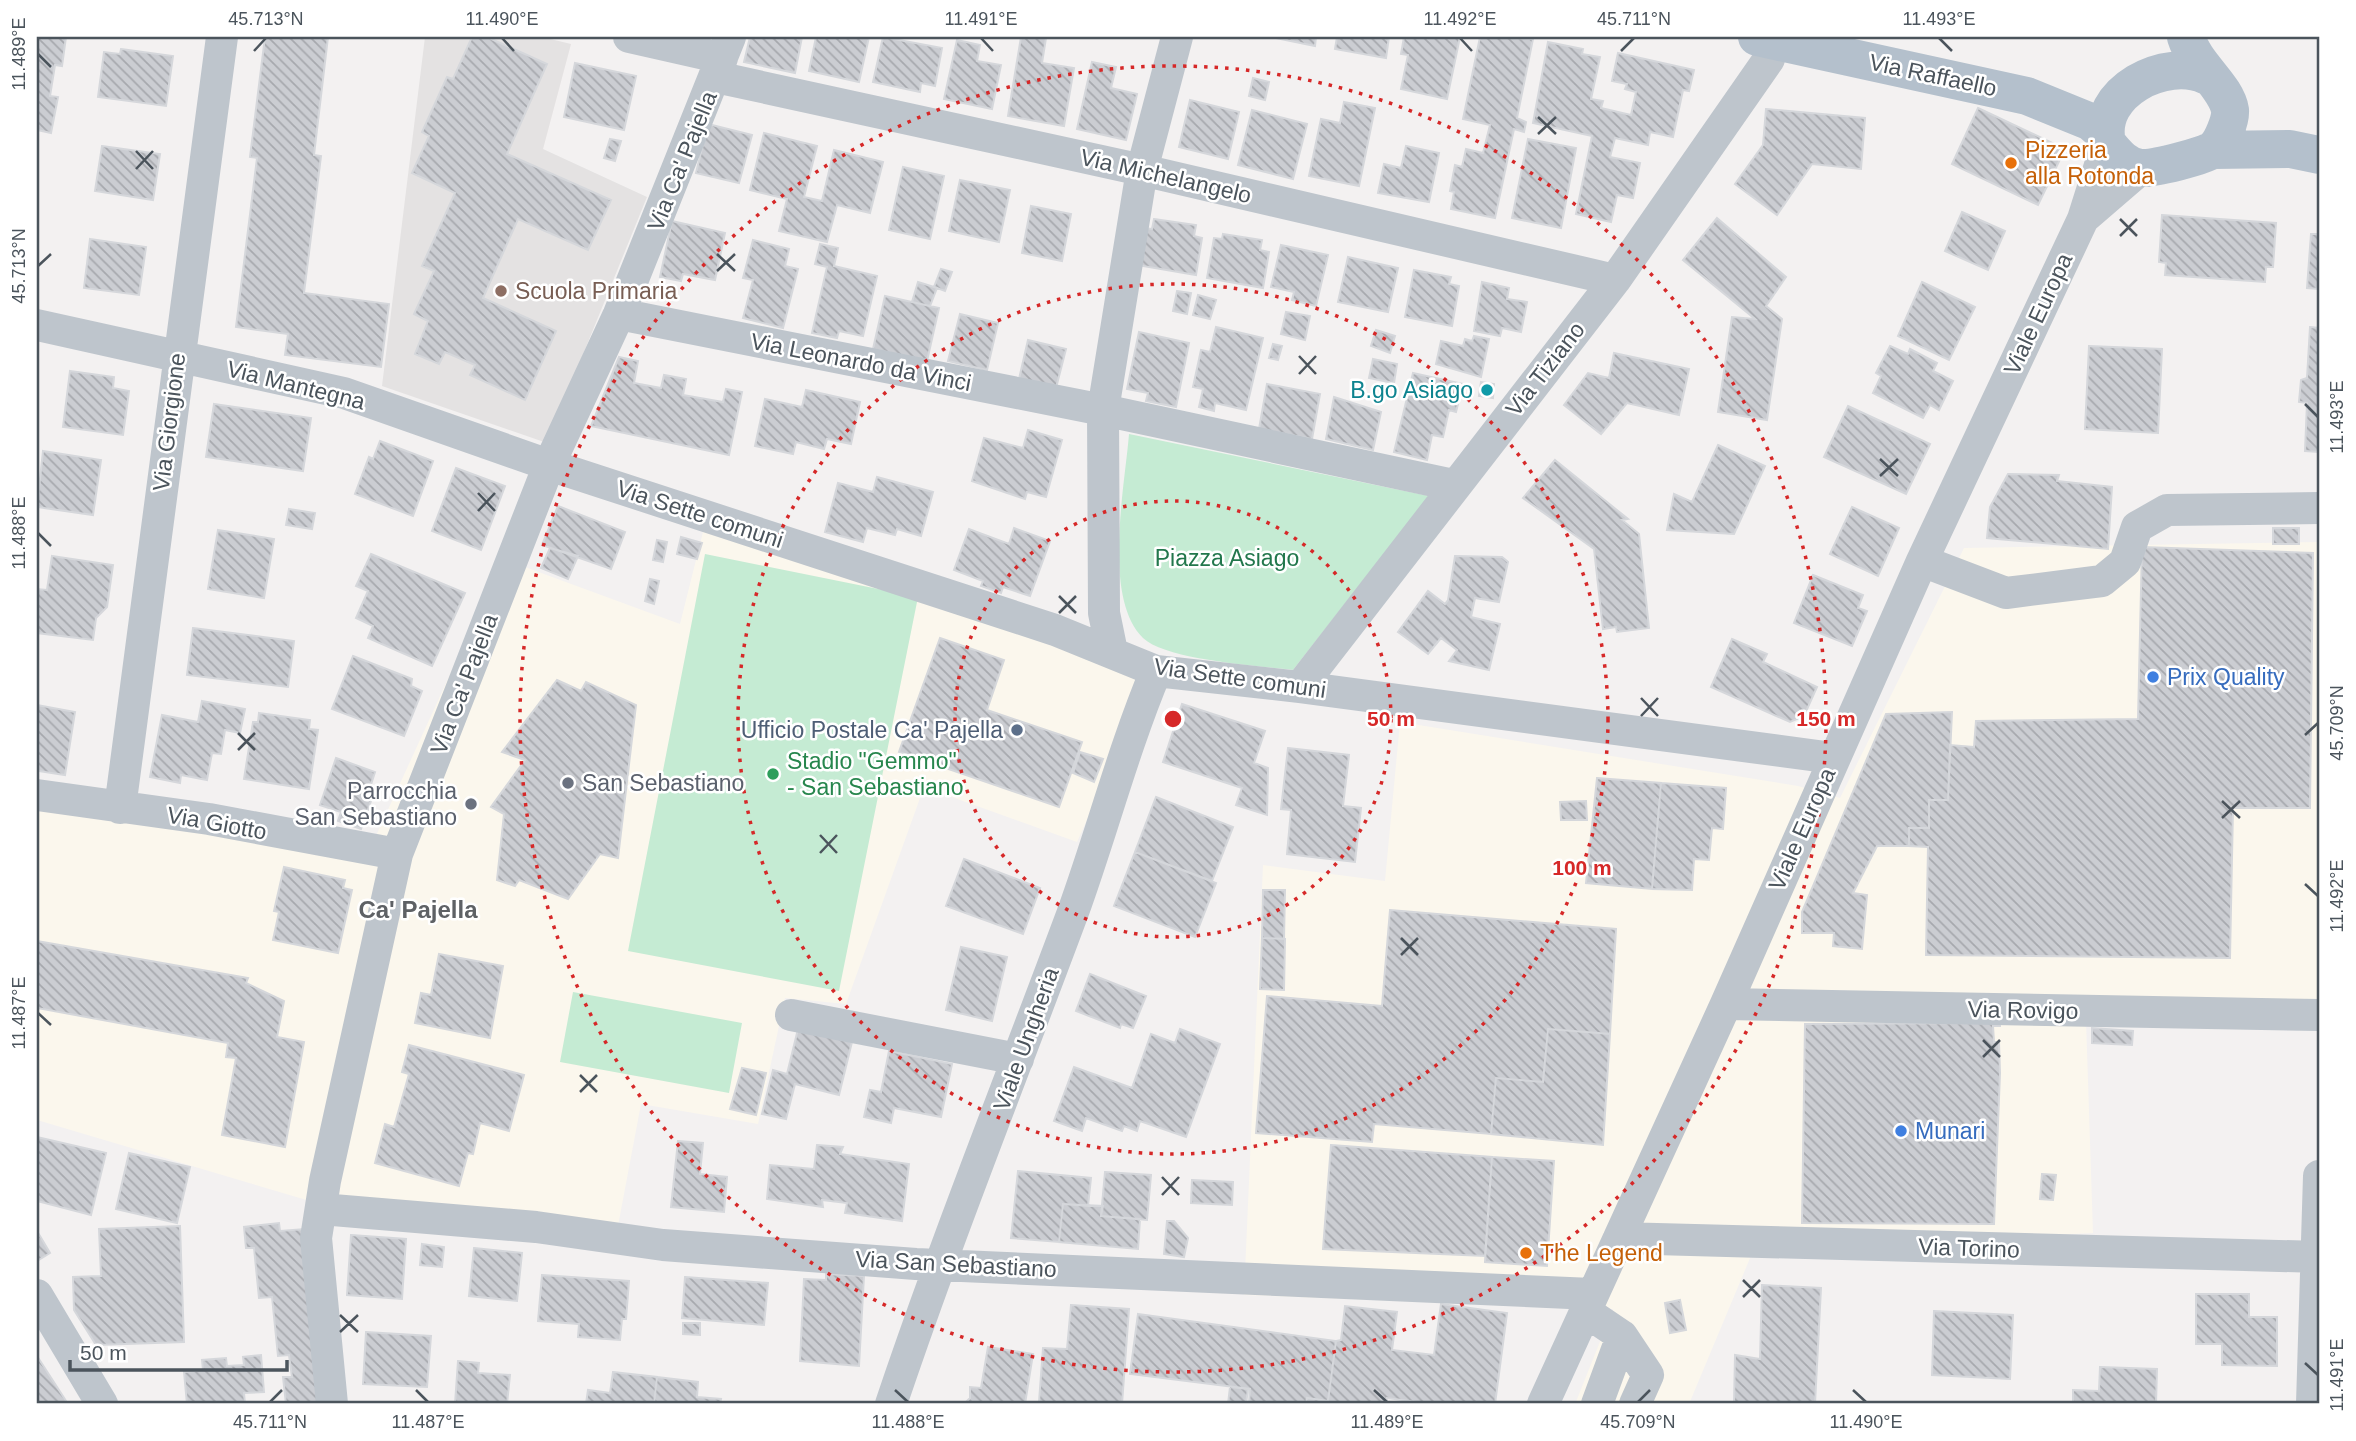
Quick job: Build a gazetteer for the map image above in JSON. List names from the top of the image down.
{
  "streets": {
    "main road": ["Via Raffaello", "Viale Europa"],
    "street": [
      "Via Ca' Pajella",
      "Via Michelangelo",
      "Via Leonardo da Vinci",
      "Via Tiziano",
      "Via Mantegna",
      "Via Giorgione",
      "Via Sette comuni",
      "Via Giotto",
      "Via Rovigo",
      "Viale Ungheria",
      "Via Torino",
      "Via San Sebastiano"
    ]
  },
  "crossings": [
    ["Via Raffaello", "Viale Europa"],
    ["Via Raffaello", "Via Tiziano"],
    ["Via Ca' Pajella", "Via Michelangelo"],
    ["Via Ca' Pajella", "Via Leonardo da Vinci"],
    ["Via Ca' Pajella", "Via Mantegna"],
    ["Via Ca' Pajella", "Via Sette comuni"],
    ["Via Ca' Pajella", "Via Giotto"],
    ["Via Ca' Pajella", "Via San Sebastiano"],
    ["Via Michelangelo", "Via Tiziano"],
    ["Viale Europa", "Via Sette comuni"],
    ["Viale Europa", "Via Rovigo"],
    ["Viale Europa", "Via Torino"],
    ["Viale Europa", "Via San Sebastiano"],
    ["Via Tiziano", "Via Sette comuni"],
    ["Via Mantegna", "Via Giorgione"],
    ["Via Mantegna", "Via Sette comuni"],
    ["Via Giorgione", "Via Giotto"],
    ["Via Sette comuni", "Viale Ungheria"],
    ["Viale Ungheria", "Via San Sebastiano"]
  ],
  "districts": ["Ca' Pajella"],
  "parks": ["Piazza Asiago"],
  "places": [
    "Pizzeria alla Rotonda",
    "Scuola Primaria",
    "B.go Asiago",
    "Prix Quality",
    "Ufficio Postale Ca' Pajella",
    "Stadio \"Gemmo\" - San Sebastiano",
    "San Sebastiano",
    "Parrocchia San Sebastiano",
    "Munari",
    "The Legend"
  ],
  "scale_bar": "50 m",
  "coordinates": [
    "45.713°N",
    "11.490°E",
    "11.491°E",
    "11.492°E",
    "45.711°N",
    "11.493°E",
    "11.489°E",
    "11.488°E",
    "45.709°N",
    "11.487°E"
  ],
  "rings": ["50 m", "150 m", "100 m"]
}
